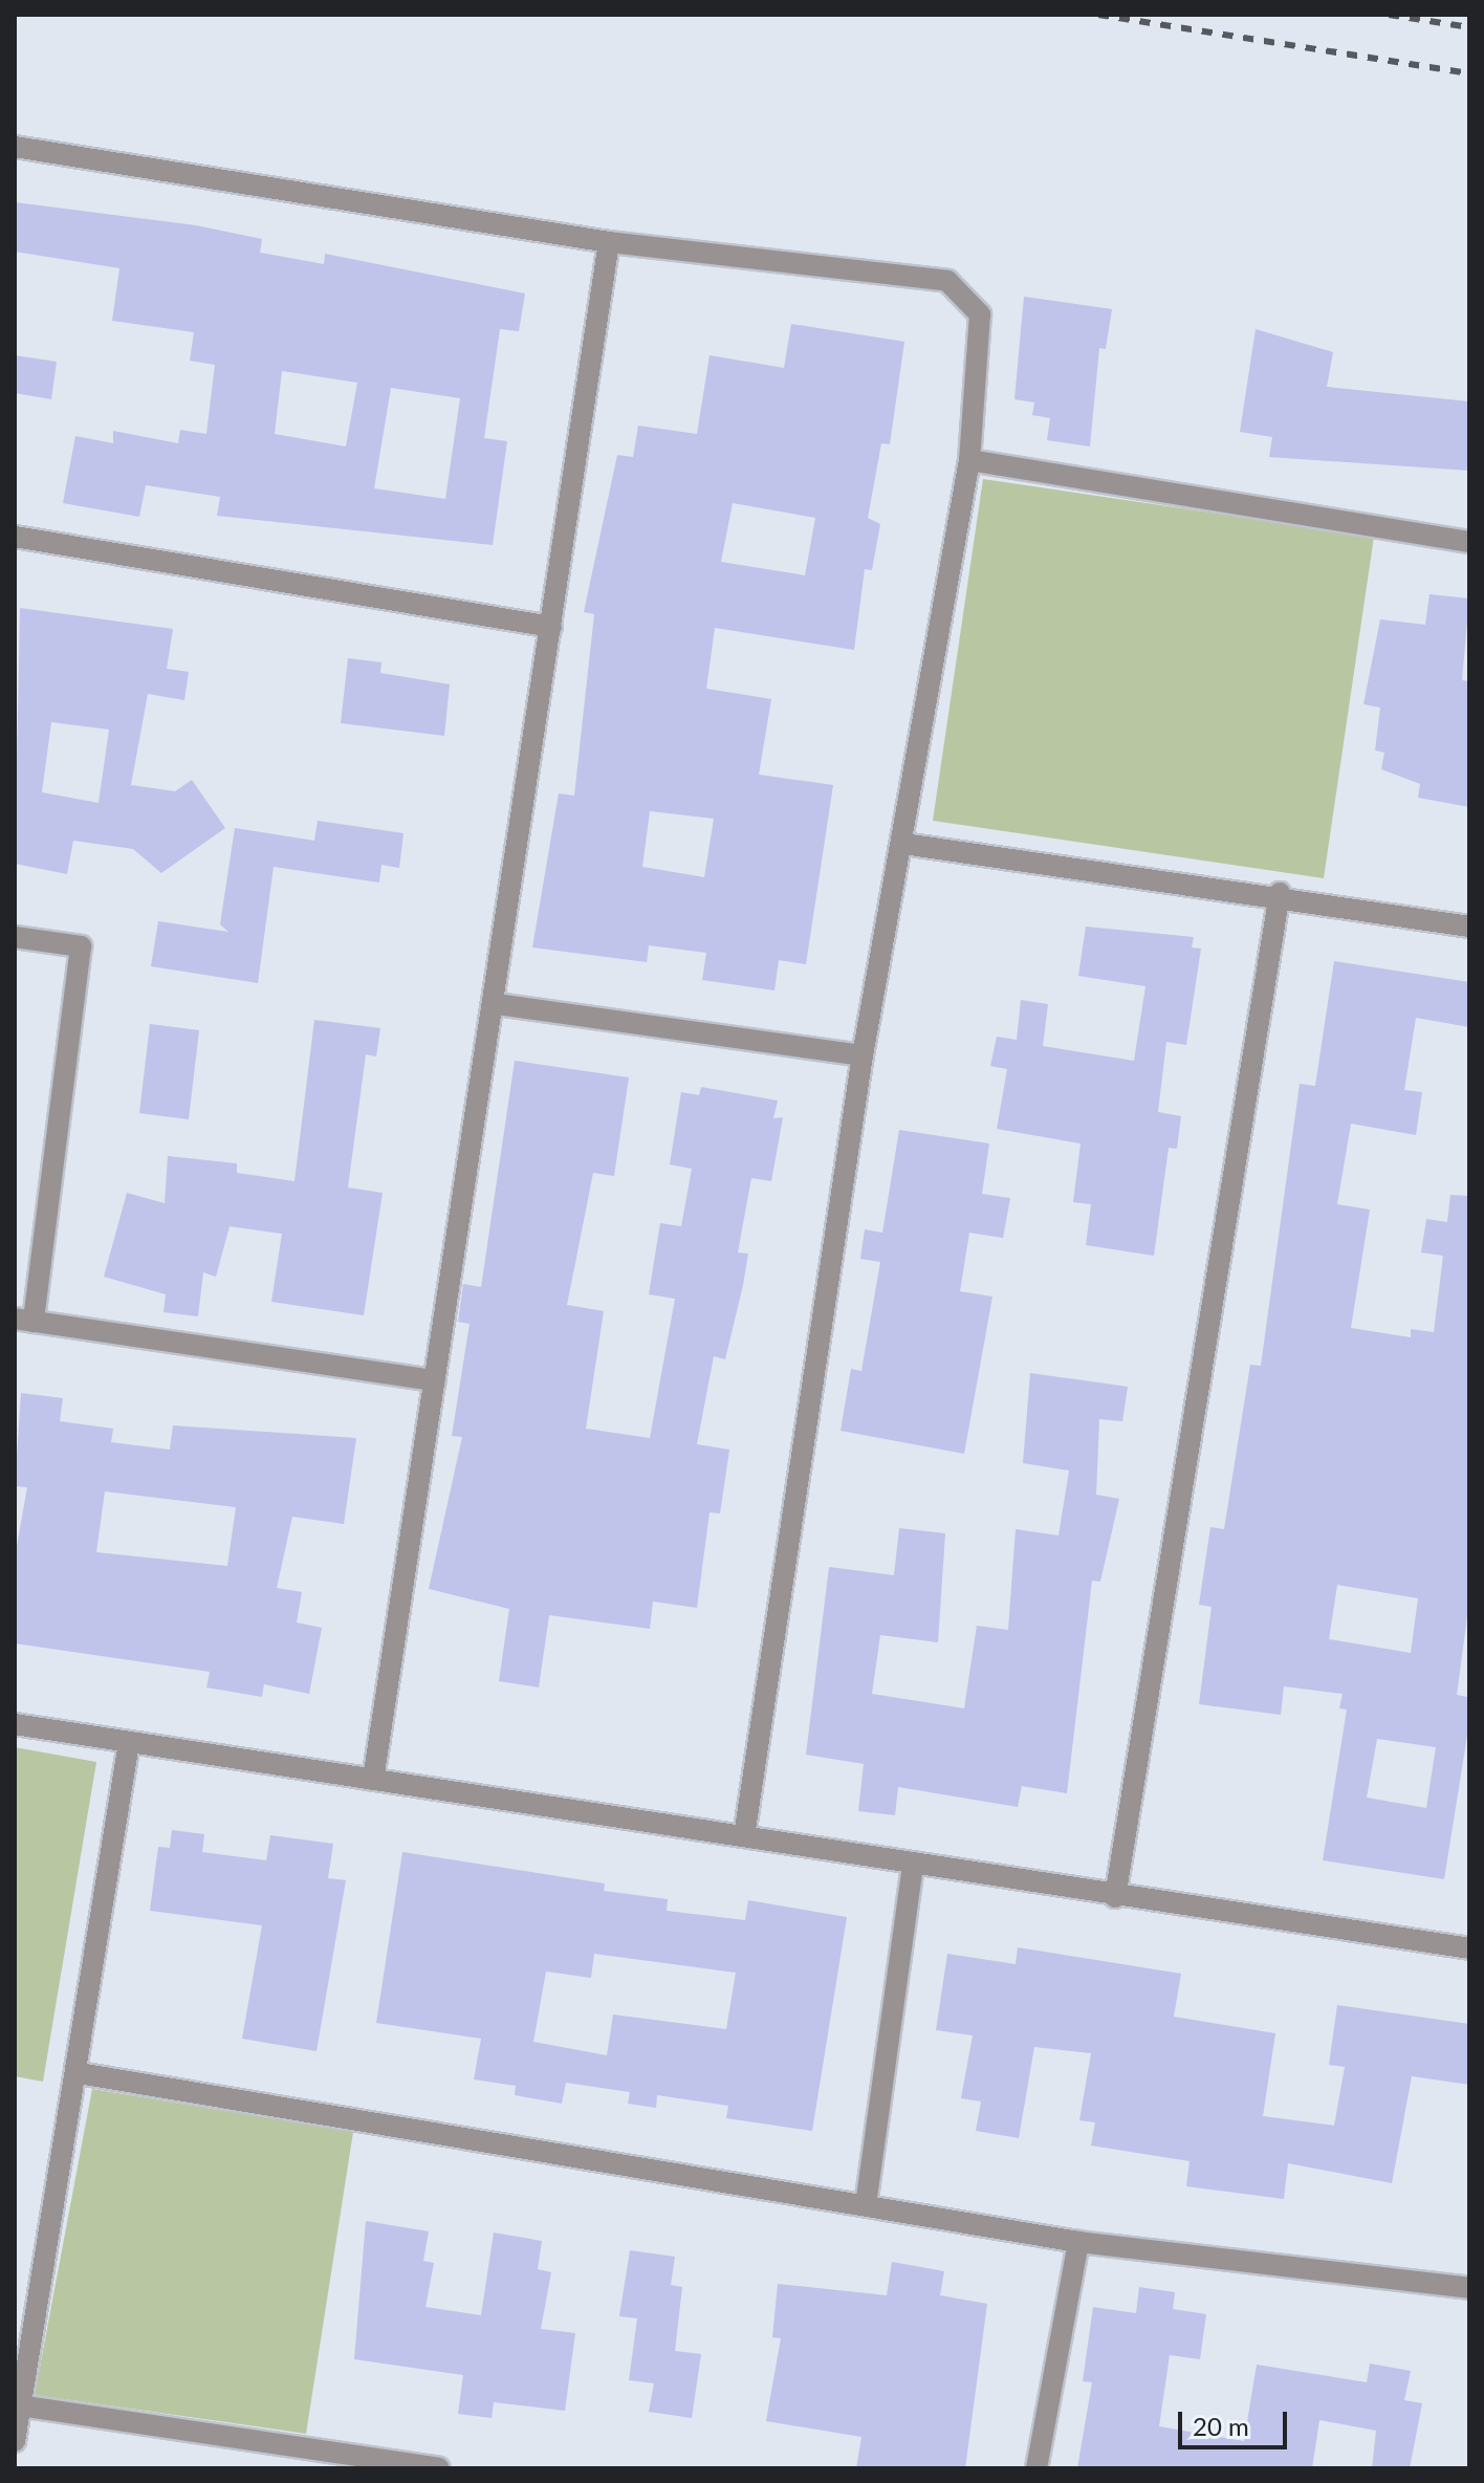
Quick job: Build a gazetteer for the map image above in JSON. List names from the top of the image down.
{
  "scale_bar": "20 m"
}
